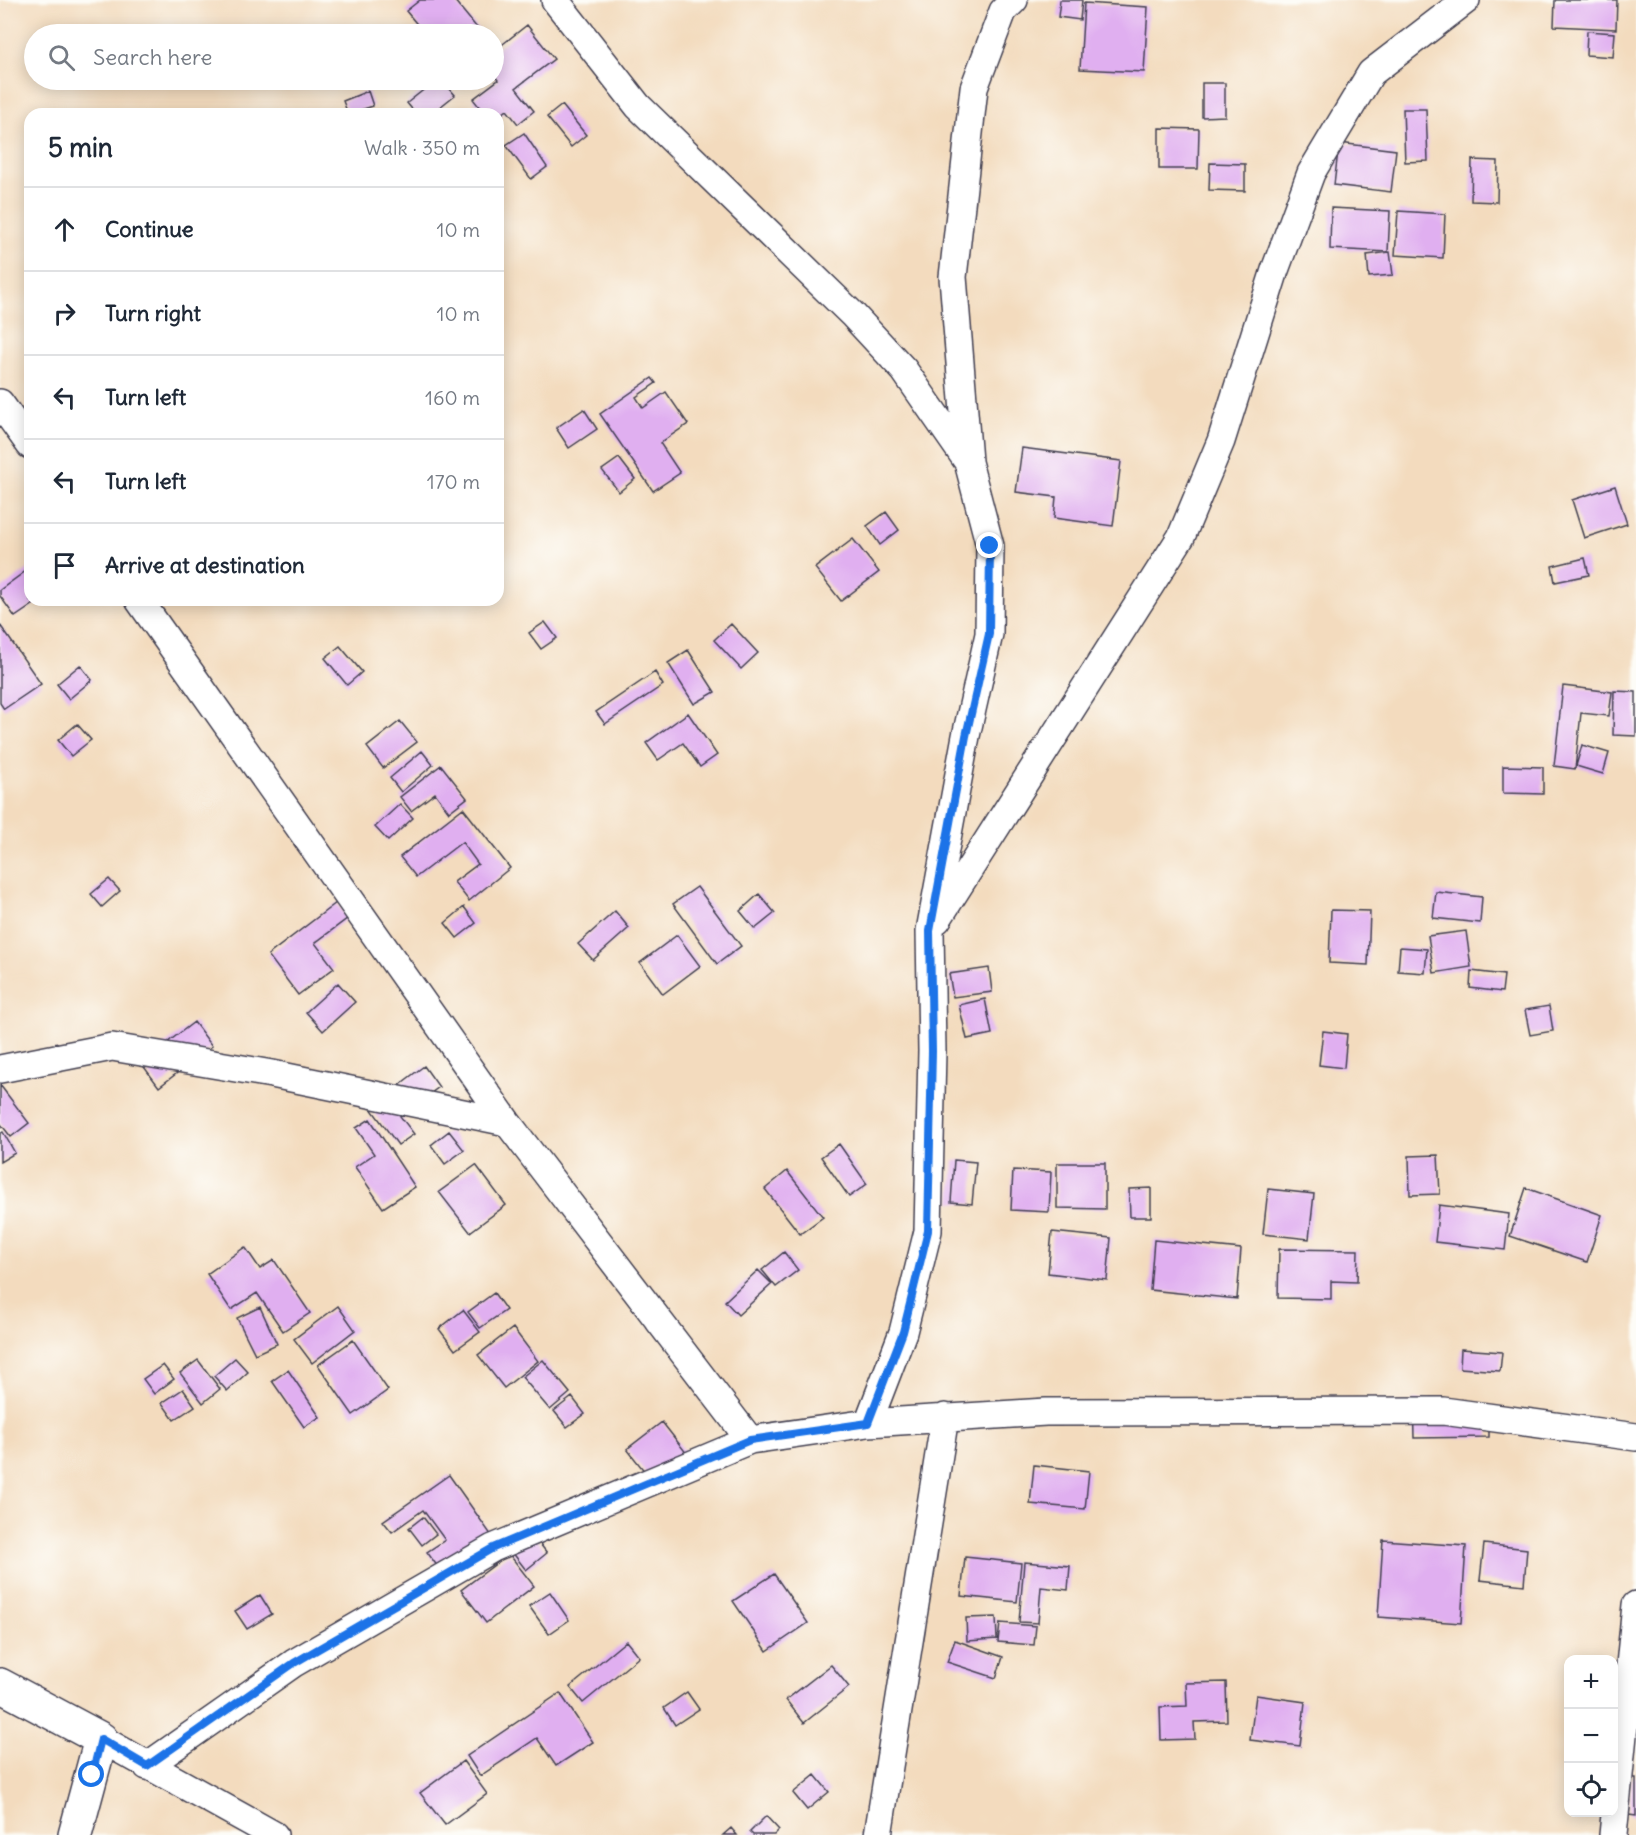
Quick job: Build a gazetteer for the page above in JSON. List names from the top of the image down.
{
  "page": {
    "search": "Search here",
    "heading": ["5 min", "Walk · 350 m"],
    "list": [
      ["Continue", "10 m"],
      ["Turn right", "10 m"],
      ["Turn left", "160 m"],
      ["Turn left", "170 m"],
      "Arrive at destination"
    ],
    "map_buttons": ["+", "−"]
  }
}
